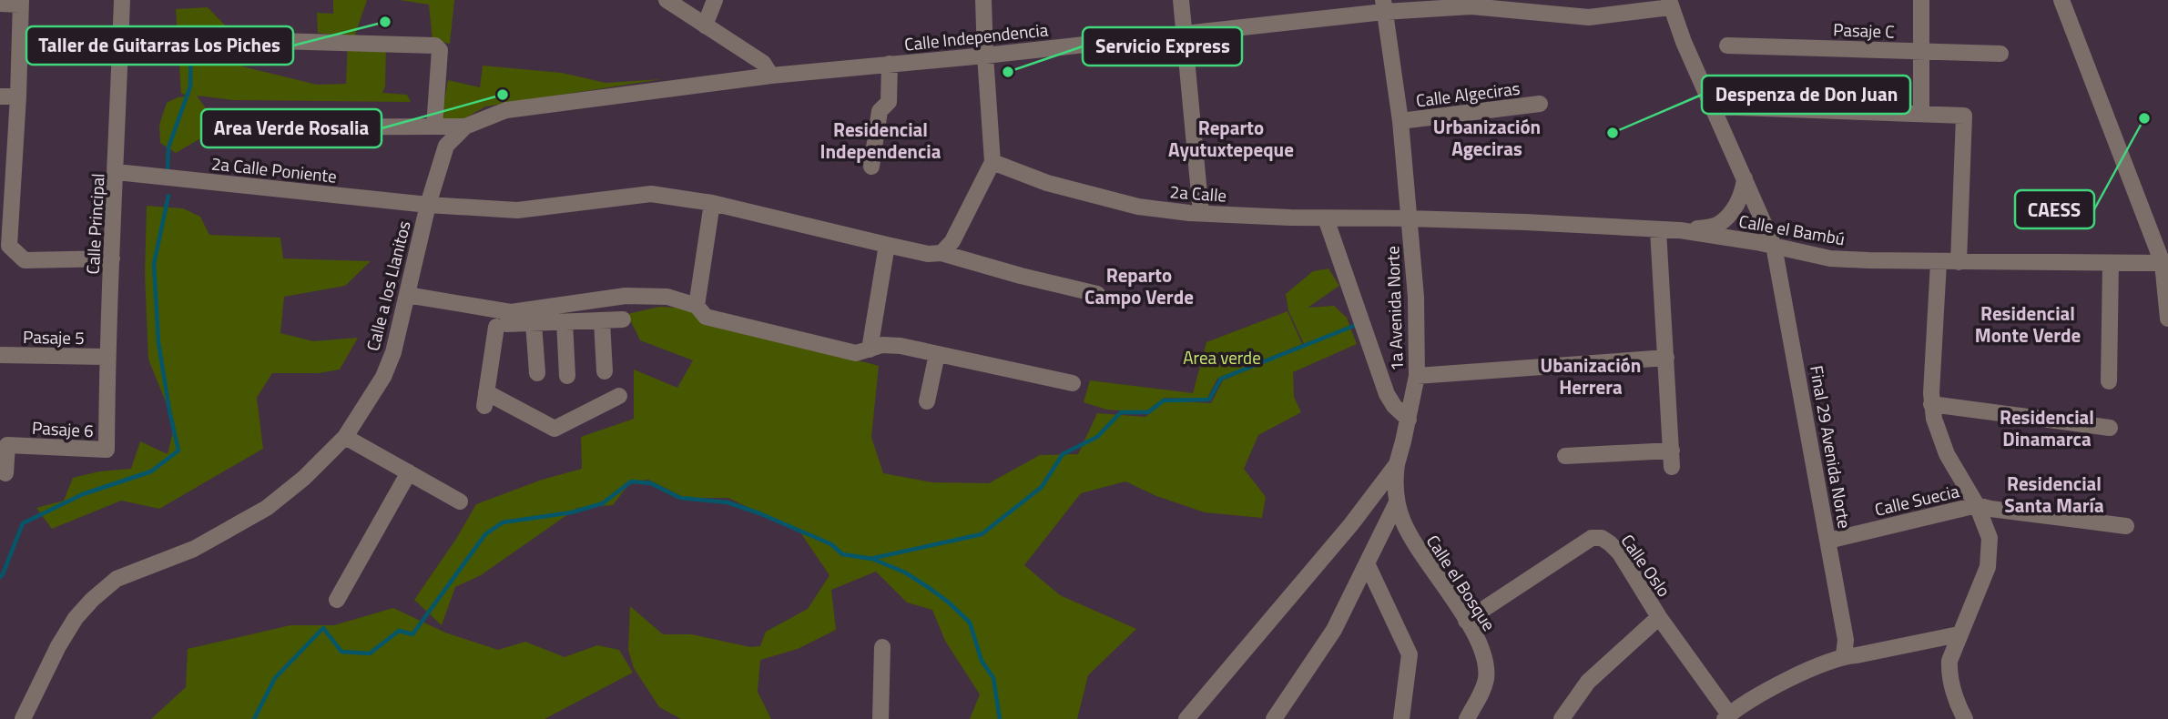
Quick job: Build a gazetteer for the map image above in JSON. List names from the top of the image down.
{
  "streets": {
    "street": [
      "Pasaje C",
      "Calle Independencia",
      "Calle Algeciras",
      "2a Calle Poniente",
      "2a Calle",
      "Calle Principal",
      "Calle el Bambú",
      "Calle a los Llanitos",
      "1a Avenida Norte",
      "Pasaje 5",
      "Pasaje 6",
      "Final 29 Avenida Norte",
      "Calle Suecia",
      "Calle Oslo",
      "Calle el Bosque"
    ]
  },
  "crossings": [
    ["Calle Independencia", "Calle a los Llanitos"],
    ["Calle Independencia", "1a Avenida Norte"],
    ["Calle Independencia", "Final 29 Avenida Norte"],
    ["Calle Algeciras", "1a Avenida Norte"],
    ["2a Calle Poniente", "Calle Principal"],
    ["2a Calle Poniente", "Calle a los Llanitos"],
    ["2a Calle", "Calle el Bambú"],
    ["2a Calle", "1a Avenida Norte"],
    ["Calle Principal", "Pasaje 5"],
    ["Calle Principal", "Pasaje 6"],
    ["Calle el Bambú", "1a Avenida Norte"],
    ["Calle el Bambú", "Final 29 Avenida Norte"],
    ["1a Avenida Norte", "Calle el Bosque"],
    ["Final 29 Avenida Norte", "Calle Suecia"],
    ["Calle Oslo", "Calle el Bosque"]
  ],
  "districts": [
    "Urbanización Ageciras",
    "Reparto Ayutuxtepeque",
    "Residencial Independencia",
    "Reparto Campo Verde",
    "Residencial Monte Verde",
    "Ubanización Herrera",
    "Residencial Dinamarca",
    "Residencial Santa María"
  ],
  "parks": ["Area verde"],
  "places": [
    "Taller de Guitarras Los Piches",
    "Servicio Express",
    "Area Verde Rosalia",
    "CAESS",
    "Despenza de Don Juan"
  ]
}
